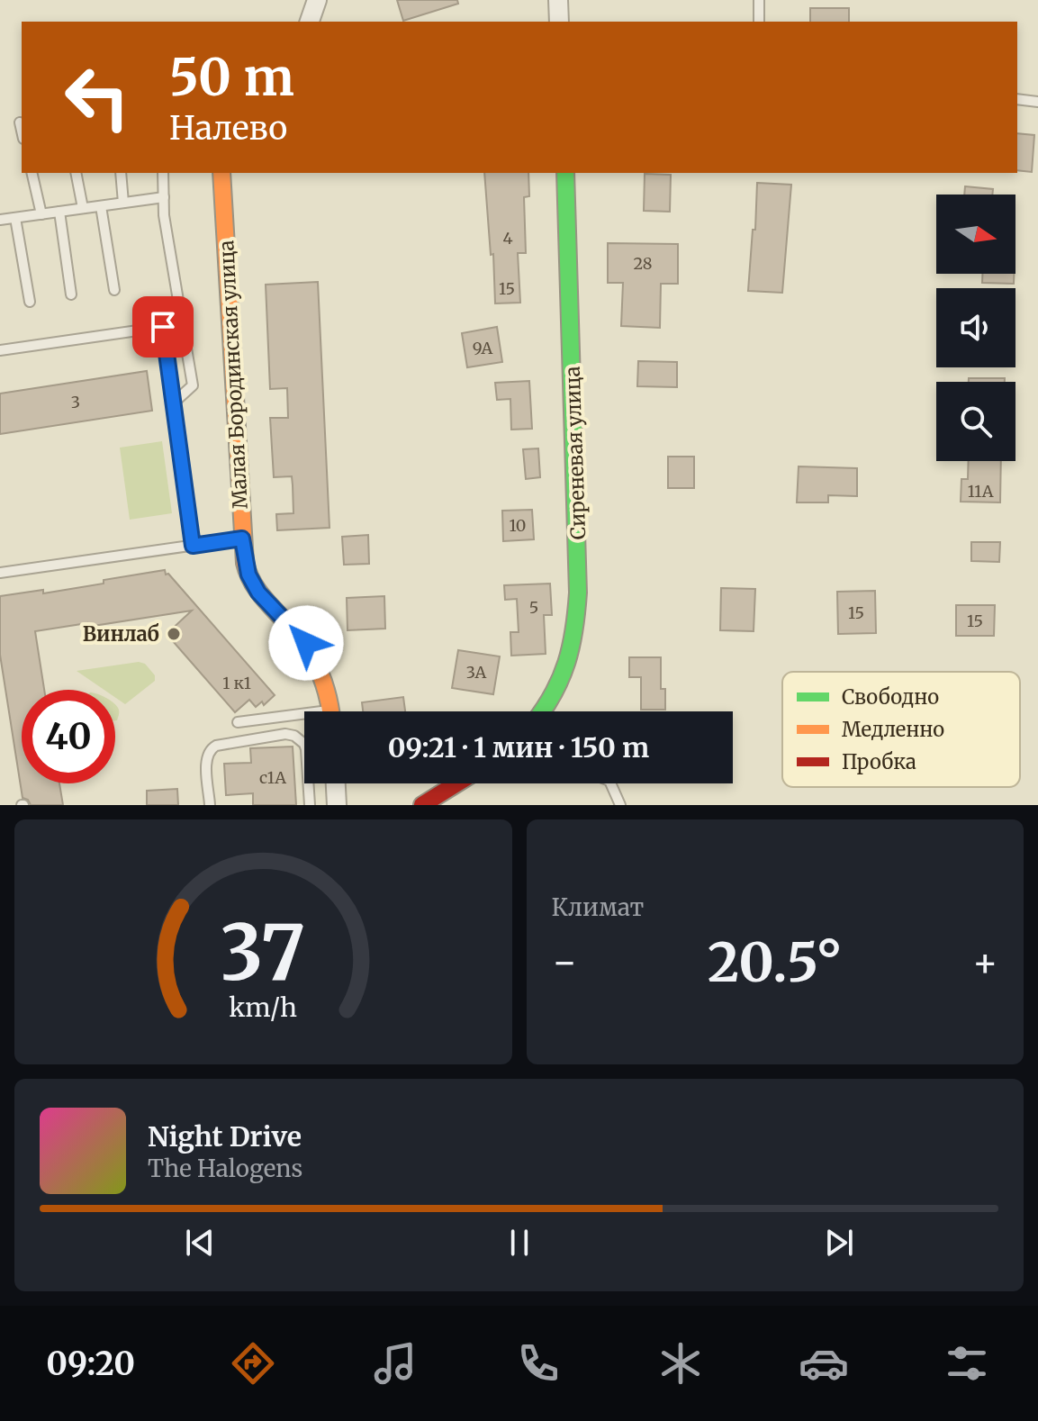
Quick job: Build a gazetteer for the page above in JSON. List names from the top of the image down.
{
  "streets": {
    "street": ["Малая Бородинская улица", "Сиреневая улица"]
  },
  "places": ["Винлаб"],
  "house_numbers": [
    "4",
    "28",
    "15",
    "9А",
    "3",
    "11А",
    "10",
    "5",
    "15",
    "15",
    "3А",
    "1 к1",
    "с1А"
  ],
  "legend": ["Свободно", "Медленно", "Пробка"],
  "north": "right",
  "page": {
    "turn": ["50 m", "Налево"],
    "limit": "40",
    "trip": "09:21 · 1 мин · 150 m",
    "tile": "Климат",
    "heat": ["−", "20.5°", "+"],
    "song": ["Night Drive", "The Halogens"],
    "tabs": "09:20",
    "gauge": ["37", "km/h"]
  }
}
